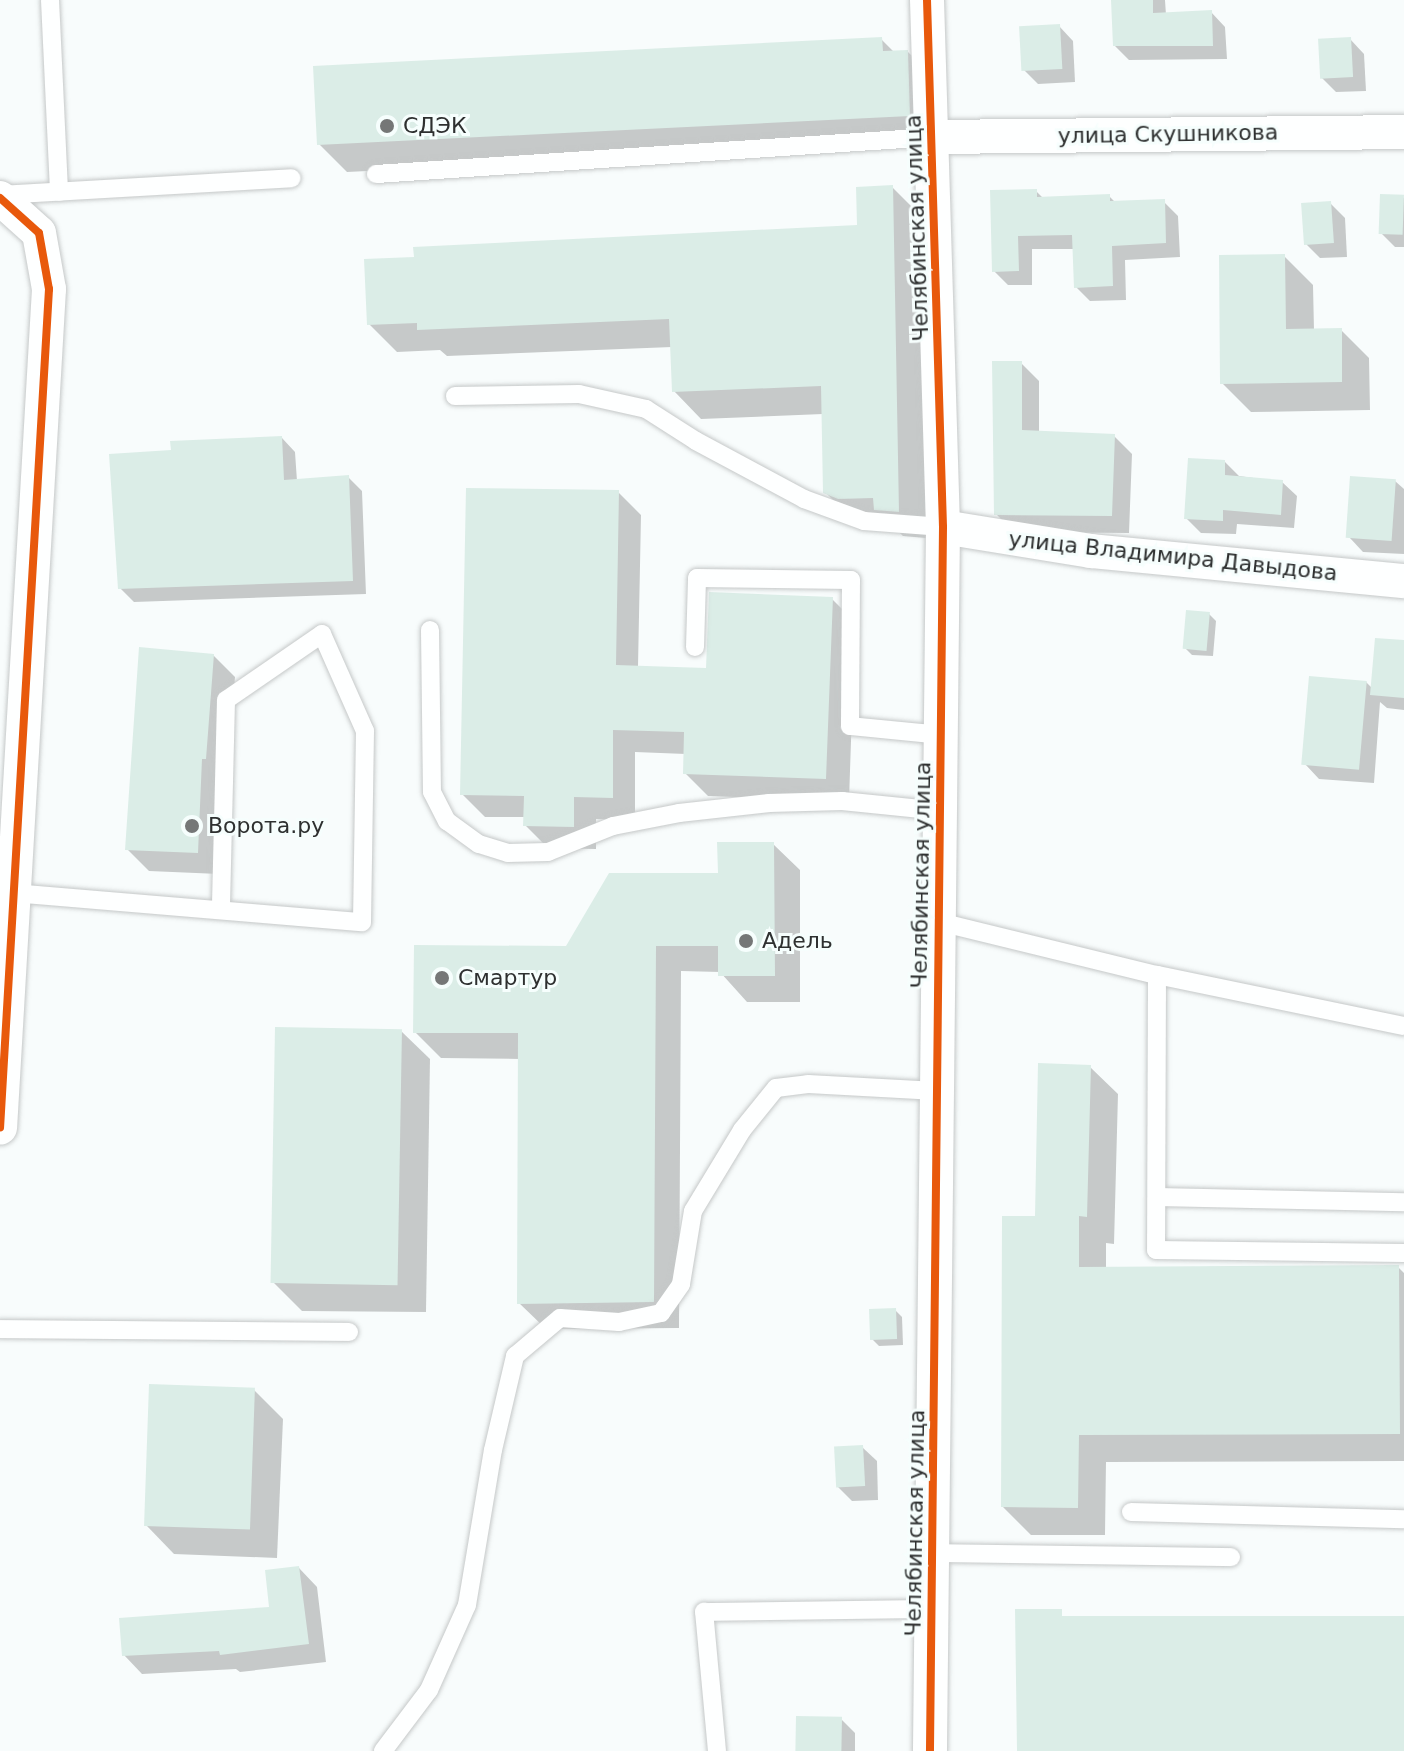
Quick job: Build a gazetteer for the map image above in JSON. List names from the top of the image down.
{
  "streets": {
    "street": ["улица Скушникова", "Челябинская улица", "улица Владимира Давыдова"]
  },
  "crossings": [
    ["улица Скушникова", "Челябинская улица"],
    ["Челябинская улица", "улица Владимира Давыдова"]
  ],
  "places": [
    "СДЭК",
    "Ворота.ру",
    "Адель",
    "Смартур"
  ]
}
